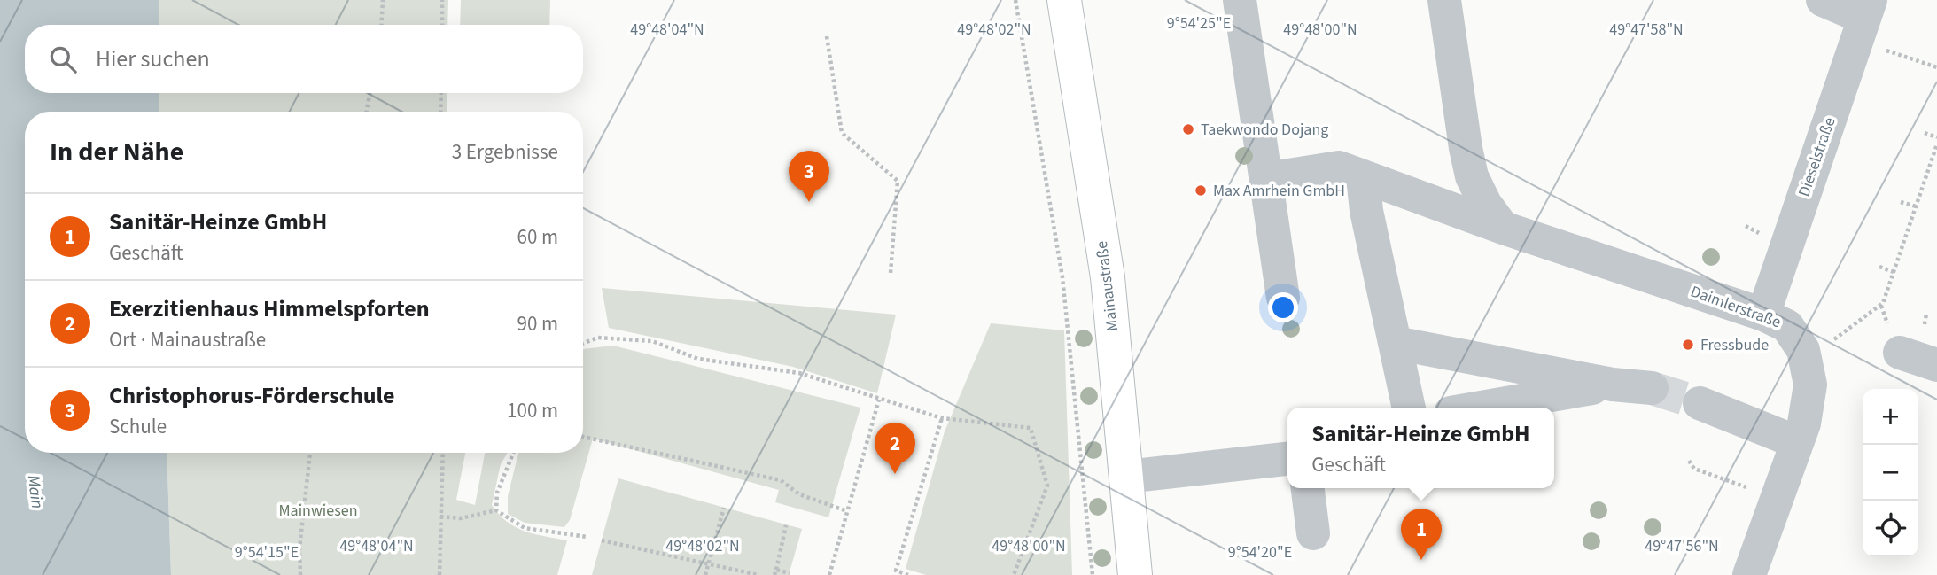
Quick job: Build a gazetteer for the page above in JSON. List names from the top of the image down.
{
  "streets": {
    "main road": ["Mainaustraße"],
    "street": ["Dieselstraße", "Daimlerstraße"]
  },
  "crossings": [
    ["Dieselstraße", "Daimlerstraße"]
  ],
  "water": ["Main"],
  "parks": ["Mainwiesen"],
  "places": ["Taekwondo Dojang", "Max Amrhein GmbH", "Fressbude"],
  "page": {
    "search": "Hier suchen",
    "heading": ["In der Nähe", "3 Ergebnisse"],
    "pins": ["3", "2", "1"],
    "list": [
      {
        "mark": "1",
        "name": "Sanitär-Heinze GmbH",
        "note": "Geschäft",
        "value": "60 m"
      },
      {
        "mark": "2",
        "name": "Exerzitienhaus Himmelspforten",
        "note": "Ort · Mainaustraße",
        "value": "90 m"
      },
      {
        "mark": "3",
        "name": "Christophorus-Förderschule",
        "note": "Schule",
        "value": "100 m"
      }
    ],
    "map_buttons": ["+", "−"],
    "popup": ["Sanitär-Heinze GmbH", "Geschäft"]
  },
  "coordinates": [
    "9°54'25\"E",
    "49°48'04\"N",
    "49°48'02\"N",
    "49°48'00\"N",
    "49°47'58\"N",
    "49°47'56\"N",
    "9°54'15\"E",
    "9°54'20\"E"
  ]
}
